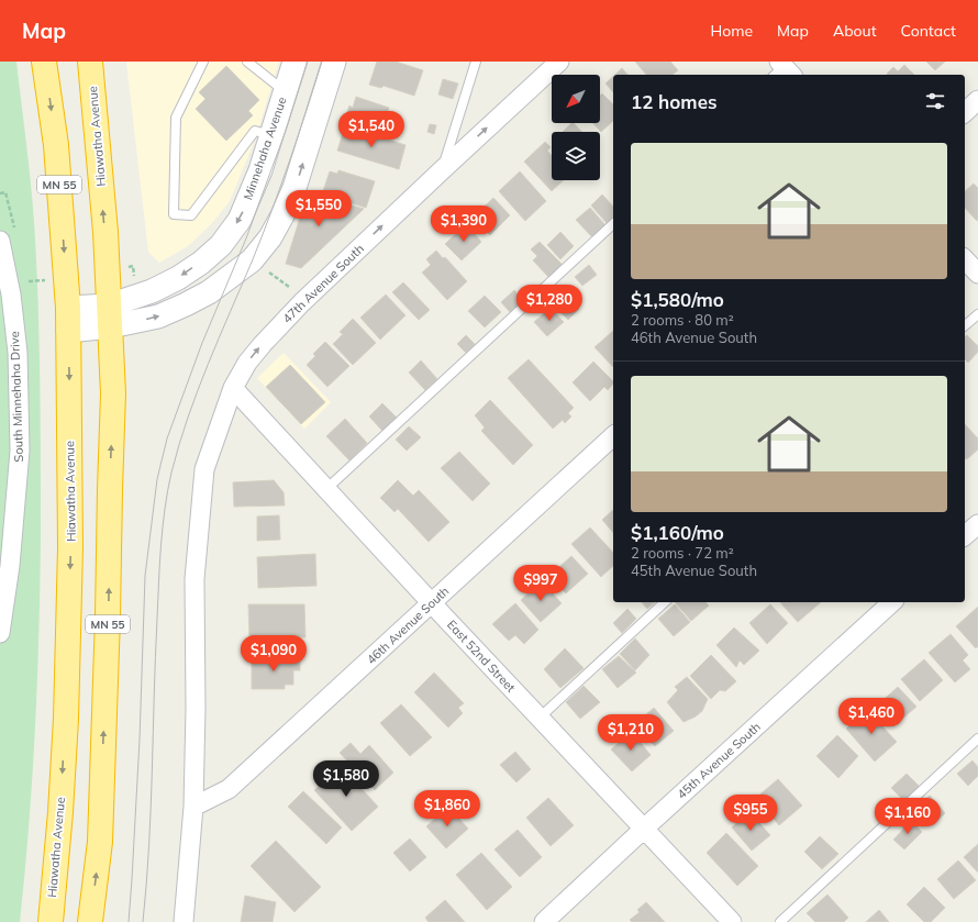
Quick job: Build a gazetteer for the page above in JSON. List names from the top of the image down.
{
  "streets": {
    "highway": ["Hiawatha Avenue", "MN 55"],
    "street": [
      "Minnehaha Avenue",
      "47th Avenue South",
      "South Minnehaha Drive",
      "46th Avenue South",
      "East 52nd Street",
      "45th Avenue South"
    ]
  },
  "crossings": [
    ["Hiawatha Avenue", "Minnehaha Avenue"],
    ["47th Avenue South", "East 52nd Street"],
    ["46th Avenue South", "East 52nd Street"],
    ["East 52nd Street", "45th Avenue South"]
  ],
  "one_way": ["47th Avenue South"],
  "north": "bottom left",
  "page": {
    "header": "Map",
    "nav": [
      "Home",
      "Map",
      "About",
      "Contact"
    ],
    "heading": "12 homes",
    "price": [
      "$1,540",
      "$1,550",
      "$1,390",
      "$1,280",
      "$997",
      "$1,090",
      "$1,460",
      "$1,210",
      "$1,580",
      "$1,860",
      "$955",
      "$1,160"
    ],
    "list": [
      {
        "name": "$1,580/mo",
        "note": "2 rooms · 80 m² · 46th Avenue South"
      },
      {
        "name": "$1,160/mo",
        "note": "2 rooms · 72 m² · 45th Avenue South"
      }
    ]
  }
}
